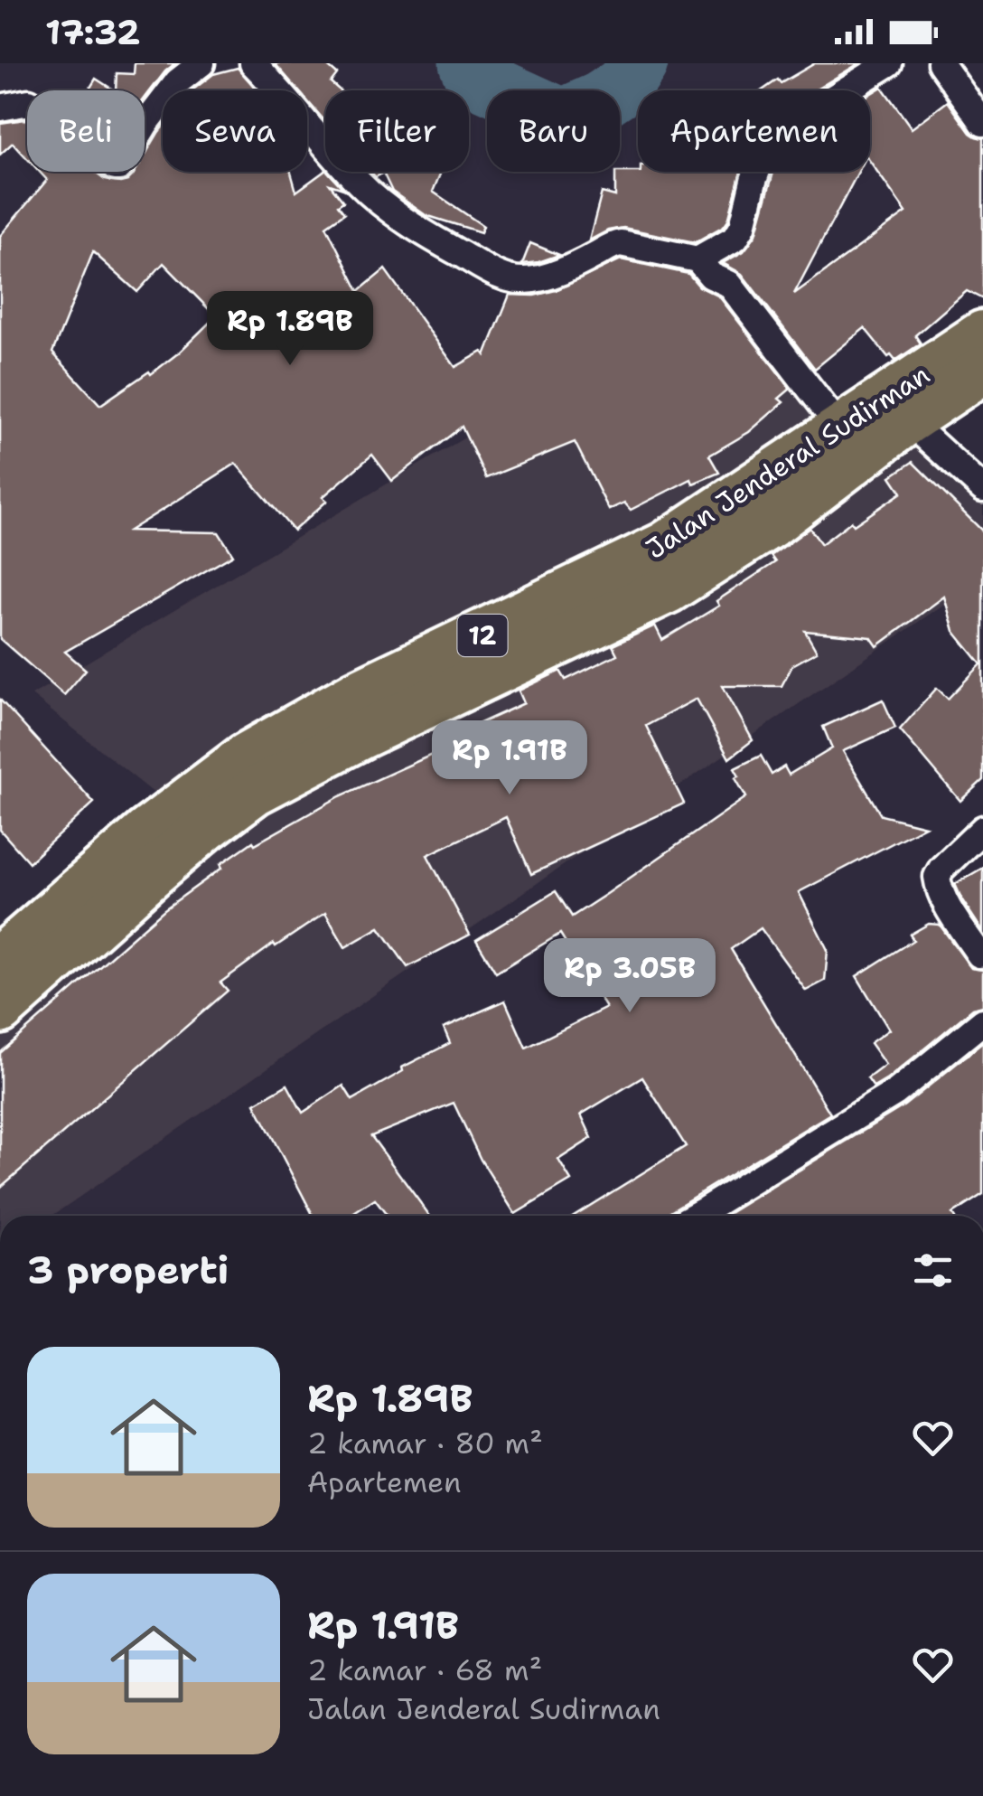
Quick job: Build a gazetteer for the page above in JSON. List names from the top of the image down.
{
  "streets": {
    "highway": ["Jalan Jenderal Sudirman", "12"]
  },
  "page": {
    "status": "17:32",
    "chip": [
      "Beli",
      "Sewa",
      "Filter",
      "Baru",
      "Apartemen"
    ],
    "price": ["Rp 1.89B", "Rp 1.91B", "Rp 3.05B"],
    "heading": "3 properti",
    "list": [
      {
        "name": "Rp 1.89B",
        "note": "2 kamar · 80 m² · Apartemen"
      },
      {
        "name": "Rp 1.91B",
        "note": "2 kamar · 68 m² · Jalan Jenderal Sudirman"
      }
    ]
  }
}
